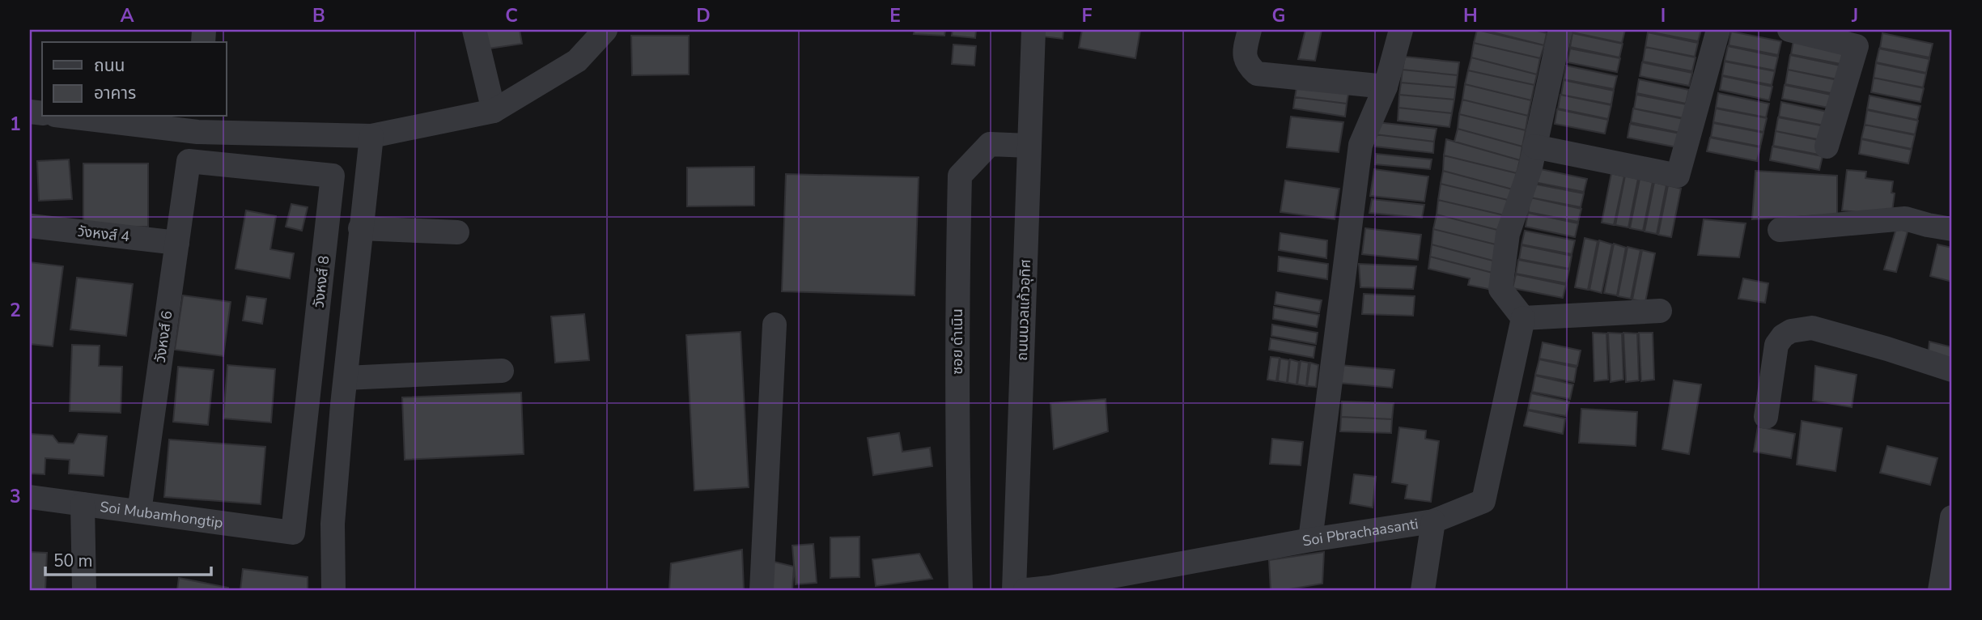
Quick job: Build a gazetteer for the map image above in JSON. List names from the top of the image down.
{
  "streets": {
    "street": [
      "วังหงส์ 4",
      "วังหงส์ 8",
      "ถนนนวลแก้วอุทิศ",
      "วังหงส์ 6",
      "ซอย ดำเนิน",
      "Soi Mubamhongtip",
      "Soi Pbrachaasanti"
    ]
  },
  "crossings": [
    ["วังหงส์ 4", "วังหงส์ 6"],
    ["วังหงส์ 8", "วังหงส์ 6"],
    ["วังหงส์ 8", "Soi Mubamhongtip"],
    ["ถนนนวลแก้วอุทิศ", "ซอย ดำเนิน"],
    ["วังหงส์ 6", "Soi Mubamhongtip"]
  ],
  "legend": ["ถนน", "อาคาร"],
  "scale_bar": "50 m",
  "grid": {
    "columns": [
      "A",
      "B",
      "C",
      "D",
      "E",
      "F",
      "G",
      "H",
      "I",
      "J"
    ],
    "rows": ["1", "2", "3"]
  }
}
